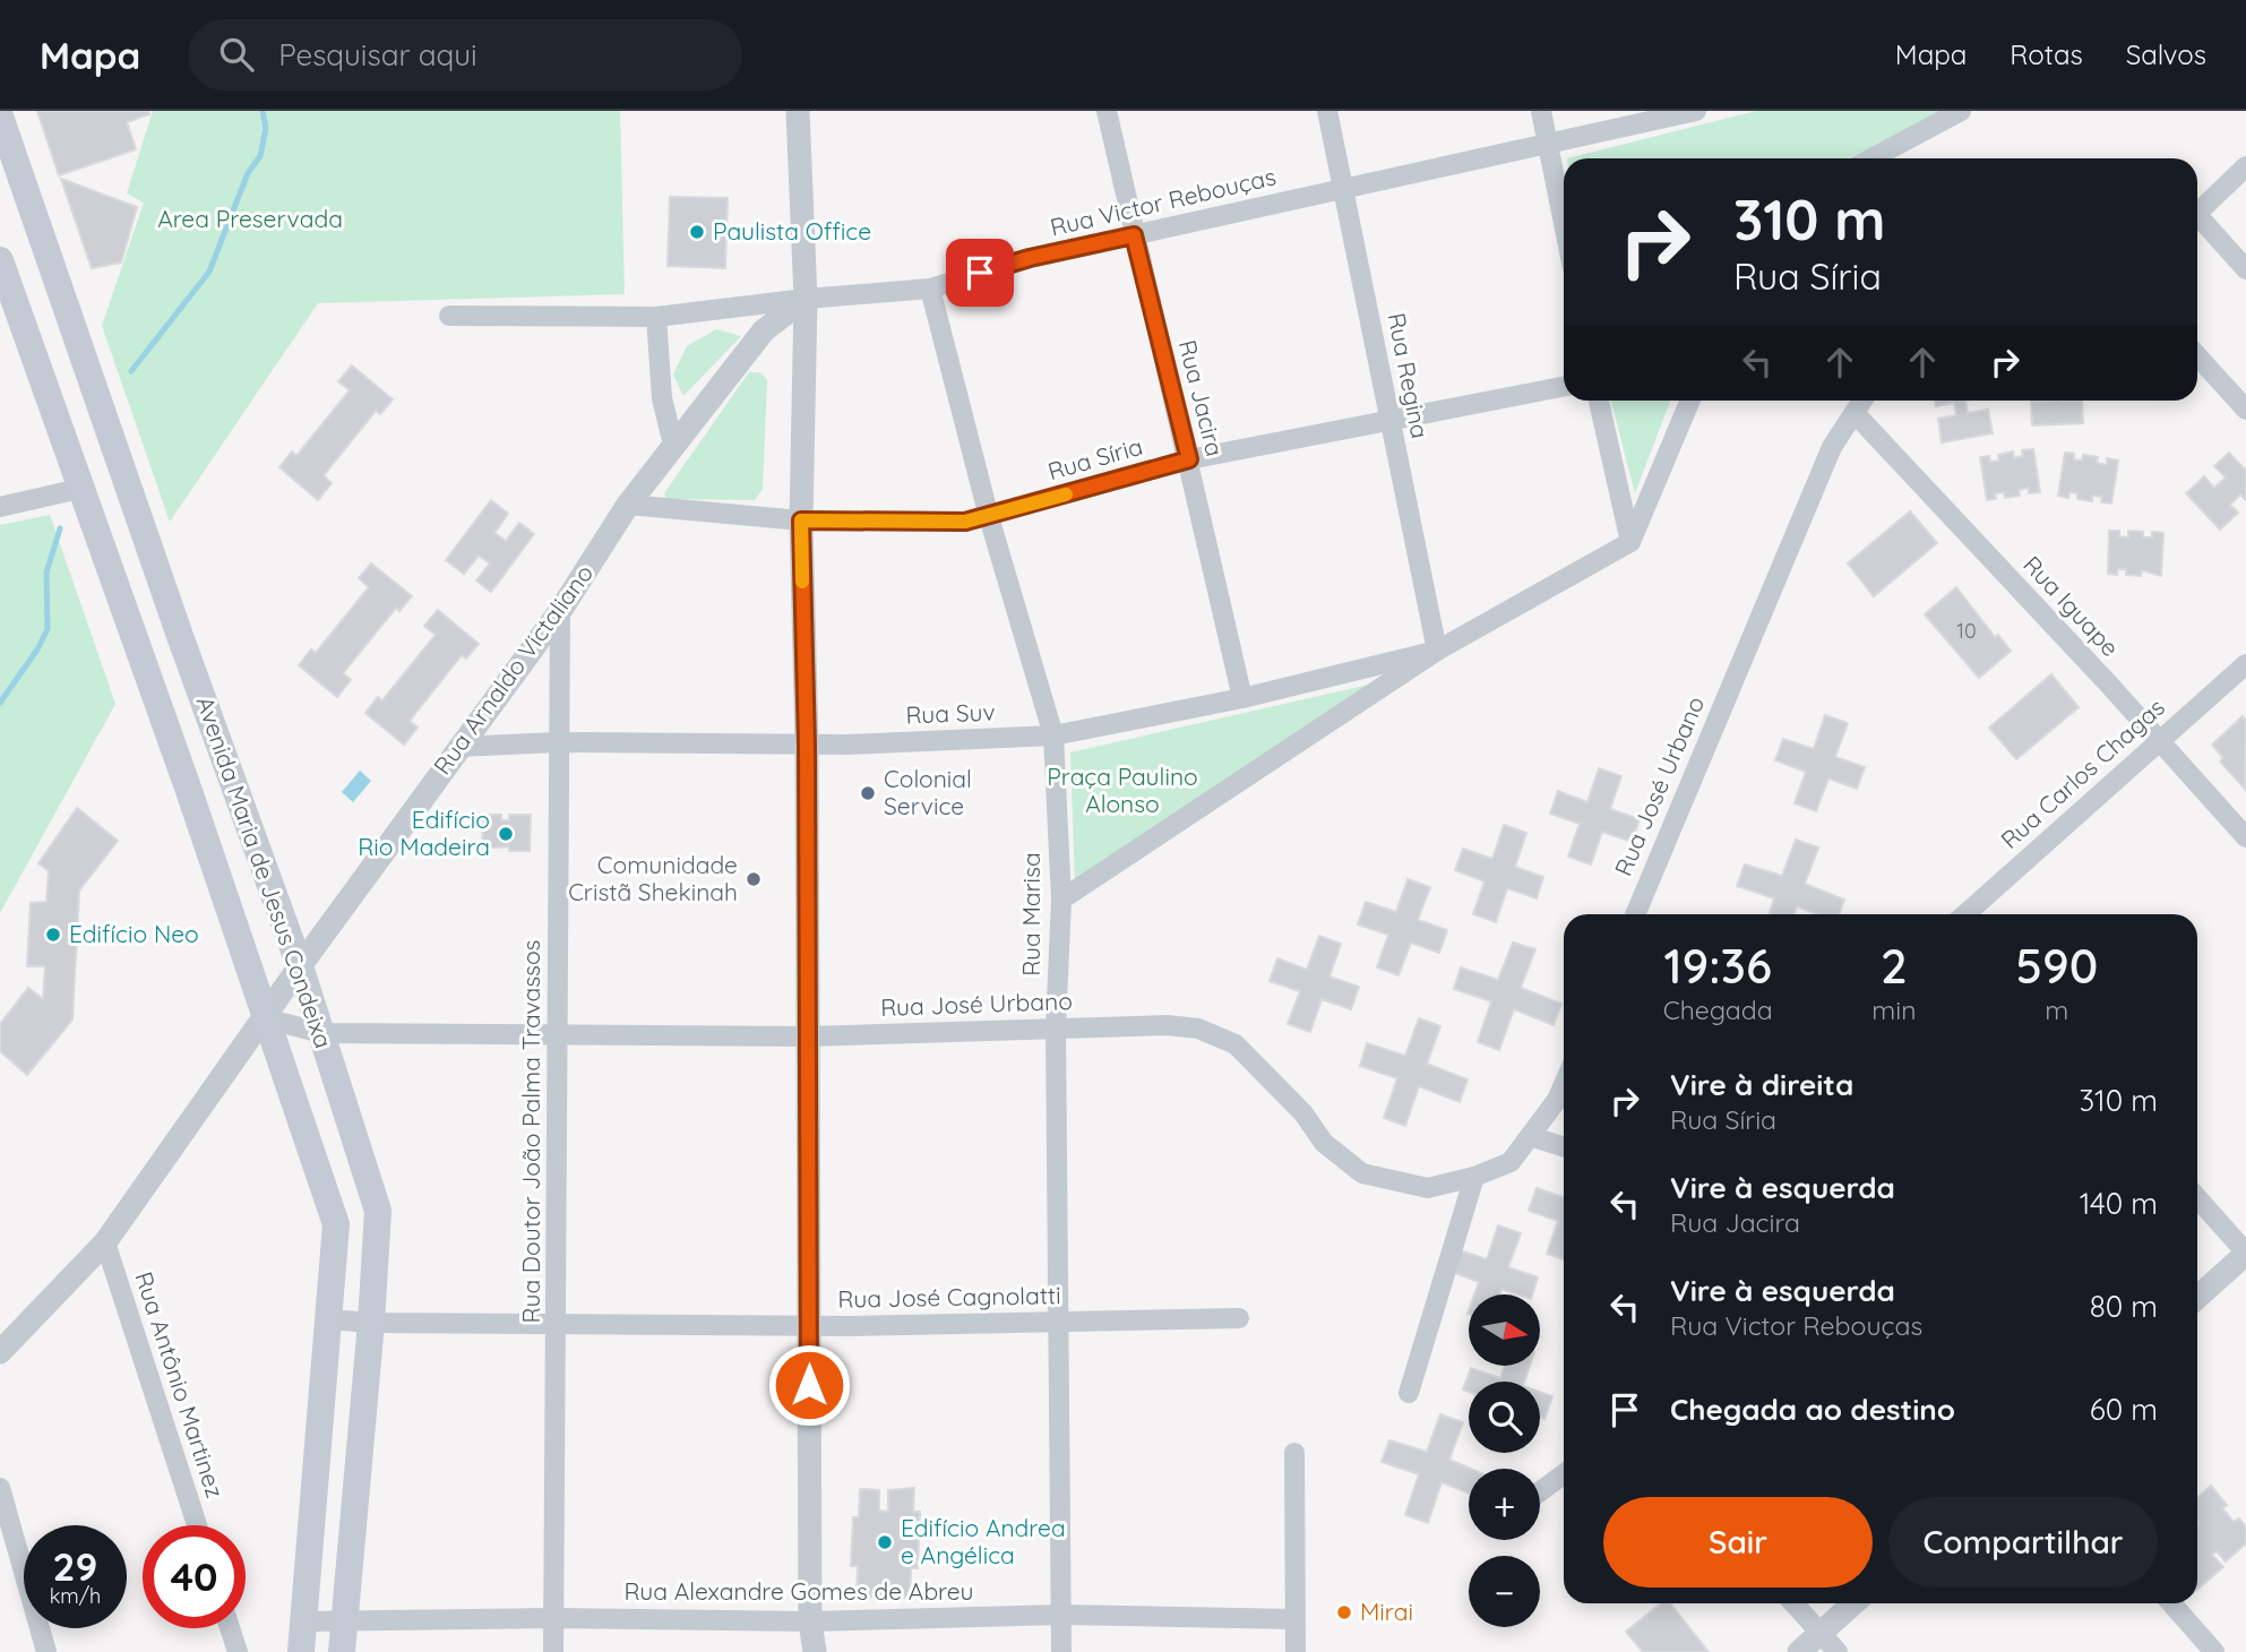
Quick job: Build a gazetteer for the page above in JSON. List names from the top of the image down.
{
  "streets": {
    "main road": ["Avenida Maria de Jesus Condeixa"],
    "street": [
      "Rua Victor Rebouças",
      "Rua Regina",
      "Rua Jacira",
      "Rua Síria",
      "Rua Iguape",
      "Rua Arnaldo Victaliano",
      "Rua Suv",
      "Rua Carlos Chagas",
      "Rua José Urbano",
      "Rua Marisa",
      "Rua Doutor João Palma Travassos",
      "Rua José Cagnolatti",
      "Rua Antônio Martinez",
      "Rua Alexandre Gomes de Abreu"
    ]
  },
  "crossings": [
    ["Rua Victor Rebouças", "Rua Regina"],
    ["Rua Victor Rebouças", "Rua Jacira"],
    ["Rua Victor Rebouças", "Rua Arnaldo Victaliano"],
    ["Rua Victor Rebouças", "Rua Marisa"],
    ["Rua Regina", "Rua Síria"],
    ["Rua Regina", "Rua Suv"],
    ["Rua Jacira", "Rua Síria"],
    ["Rua Jacira", "Rua Suv"],
    ["Rua Síria", "Rua Arnaldo Victaliano"],
    ["Rua Síria", "Rua Marisa"],
    ["Rua Iguape", "Rua Carlos Chagas"],
    ["Rua Iguape", "Rua José Urbano"],
    ["Rua Arnaldo Victaliano", "Rua Suv"],
    ["Rua Arnaldo Victaliano", "Rua José Urbano"],
    ["Rua Arnaldo Victaliano", "Avenida Maria de Jesus Condeixa"],
    ["Rua Arnaldo Victaliano", "Rua Doutor João Palma Travassos"],
    ["Rua Arnaldo Victaliano", "Rua Antônio Martinez"],
    ["Rua Suv", "Rua Marisa"],
    ["Rua Suv", "Rua Doutor João Palma Travassos"],
    ["Rua José Urbano", "Avenida Maria de Jesus Condeixa"],
    ["Rua José Urbano", "Rua Marisa"],
    ["Rua José Urbano", "Rua Doutor João Palma Travassos"],
    ["Avenida Maria de Jesus Condeixa", "Rua José Cagnolatti"],
    ["Avenida Maria de Jesus Condeixa", "Rua Alexandre Gomes de Abreu"],
    ["Rua Marisa", "Rua José Cagnolatti"],
    ["Rua Marisa", "Rua Alexandre Gomes de Abreu"],
    ["Rua Doutor João Palma Travassos", "Rua José Cagnolatti"],
    ["Rua Doutor João Palma Travassos", "Rua Alexandre Gomes de Abreu"]
  ],
  "parks": ["Area Preservada", "Praça Paulino Alonso"],
  "places": [
    "Paulista Office",
    "Colonial Service",
    "Edifício Rio Madeira",
    "Comunidade Cristã Shekinah",
    "Edifício Neo",
    "Edifício Andrea e Angélica",
    "Mirai"
  ],
  "house_numbers": ["10"],
  "north": "right",
  "page": {
    "header": "Mapa",
    "search": "Pesquisar aqui",
    "nav": ["Mapa", "Rotas", "Salvos"],
    "turn": ["310 m", "Rua Síria"],
    "eta": [
      "19:36",
      "Chegada",
      "2",
      "min",
      "590",
      "m"
    ],
    "list": [
      {
        "name": "Vire à direita",
        "note": "Rua Síria",
        "value": "310 m"
      },
      {
        "name": "Vire à esquerda",
        "note": "Rua Jacira",
        "value": "140 m"
      },
      {
        "name": "Vire à esquerda",
        "note": "Rua Victor Rebouças",
        "value": "80 m"
      },
      {
        "name": "Chegada ao destino",
        "value": "60 m"
      }
    ],
    "map_buttons": ["+", "−"],
    "buttons": ["Sair", "Compartilhar"],
    "speed": "29 km/h",
    "limit": "40"
  }
}
